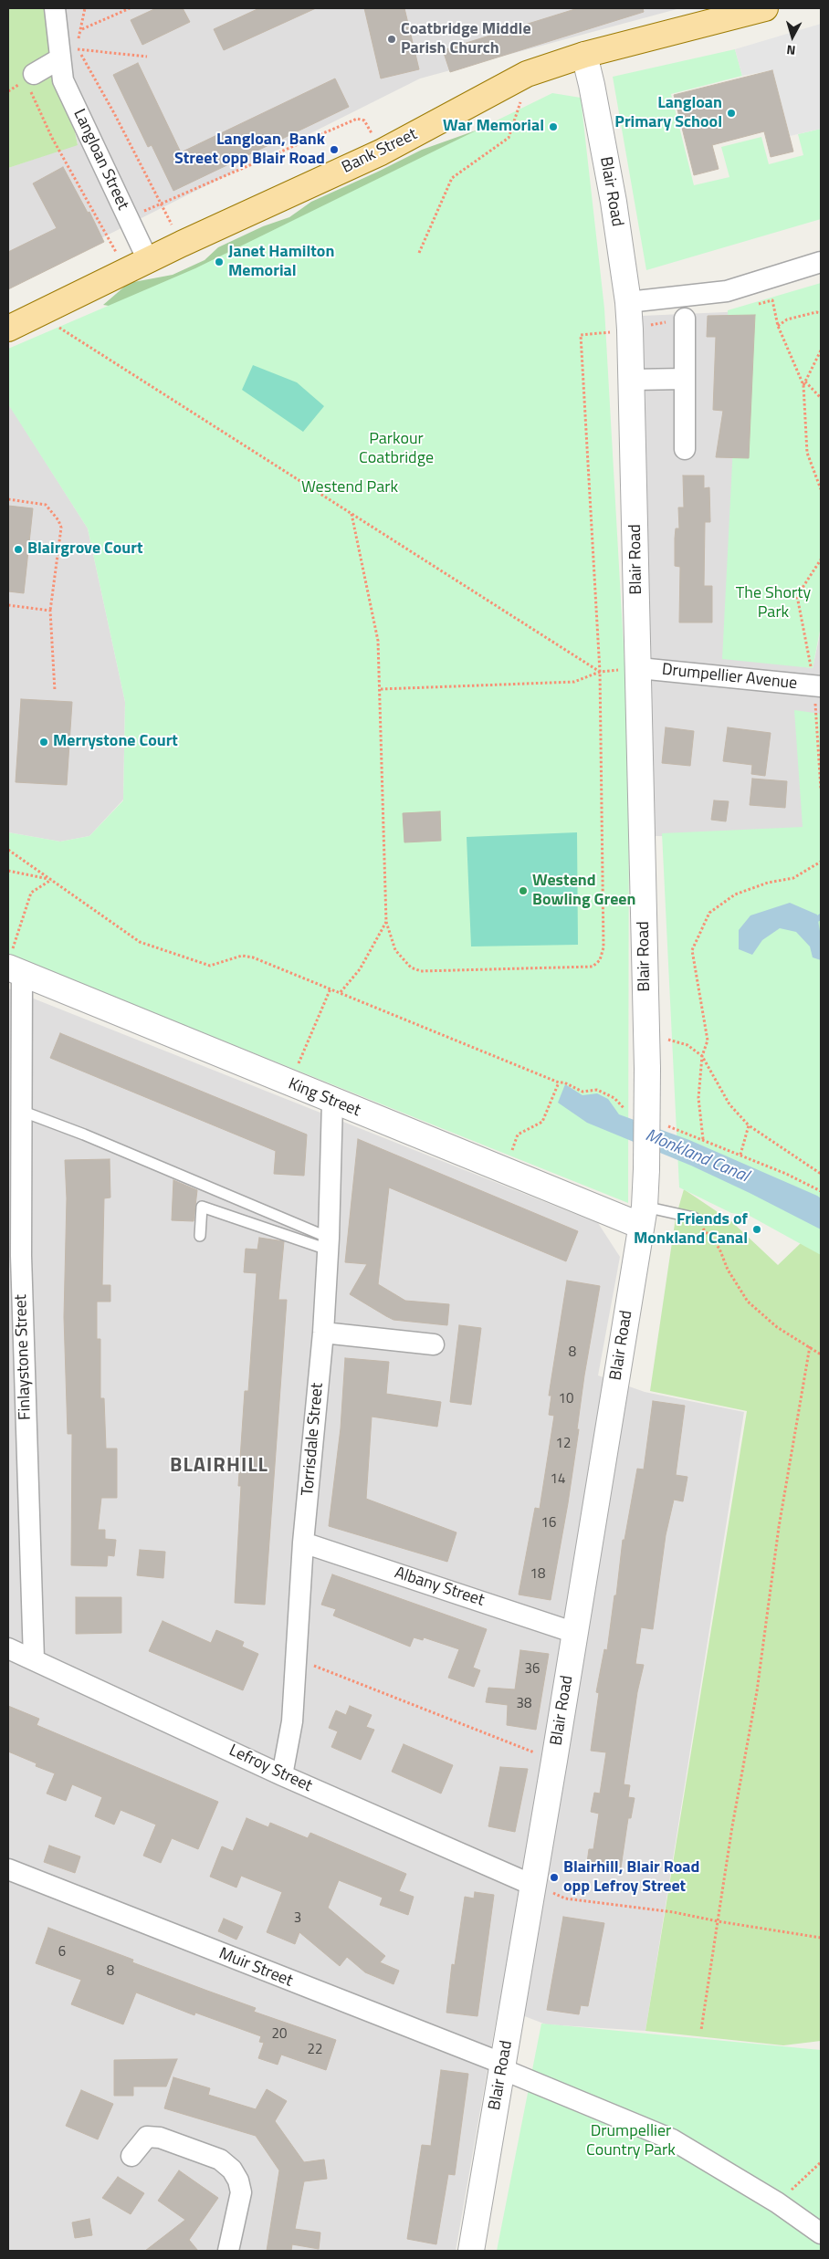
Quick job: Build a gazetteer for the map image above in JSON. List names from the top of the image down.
{
  "streets": {
    "main road": ["Bank Street"],
    "street": [
      "Langloan Street",
      "Blair Road",
      "Drumpellier Avenue",
      "King Street",
      "Finlaystone Street",
      "Torrisdale Street",
      "Albany Street",
      "Lefroy Street",
      "Muir Street"
    ]
  },
  "crossings": [
    ["Bank Street", "Langloan Street"],
    ["Bank Street", "Blair Road"],
    ["Blair Road", "Drumpellier Avenue"],
    ["Blair Road", "King Street"],
    ["Blair Road", "Albany Street"],
    ["Blair Road", "Lefroy Street"],
    ["Blair Road", "Muir Street"],
    ["King Street", "Finlaystone Street"],
    ["King Street", "Torrisdale Street"],
    ["Finlaystone Street", "Lefroy Street"],
    ["Torrisdale Street", "Albany Street"],
    ["Torrisdale Street", "Lefroy Street"]
  ],
  "districts": ["BLAIRHILL"],
  "water": ["Monkland Canal"],
  "parks": [
    "Parkour Coatbridge",
    "Westend Park",
    "The Shorty Park",
    "Drumpellier Country Park"
  ],
  "places": [
    "Coatbridge Middle Parish Church",
    "Langloan Primary School",
    "War Memorial",
    "Langloan, Bank Street opp Blair Road",
    "Janet Hamilton Memorial",
    "Blairgrove Court",
    "Merrystone Court",
    "Westend Bowling Green",
    "Friends of Monkland Canal",
    "Blairhill, Blair Road opp Lefroy Street"
  ],
  "house_numbers": [
    "8",
    "10",
    "12",
    "14",
    "16",
    "18",
    "36",
    "38",
    "3",
    "6",
    "8",
    "20",
    "22"
  ],
  "north": "bottom"
}
